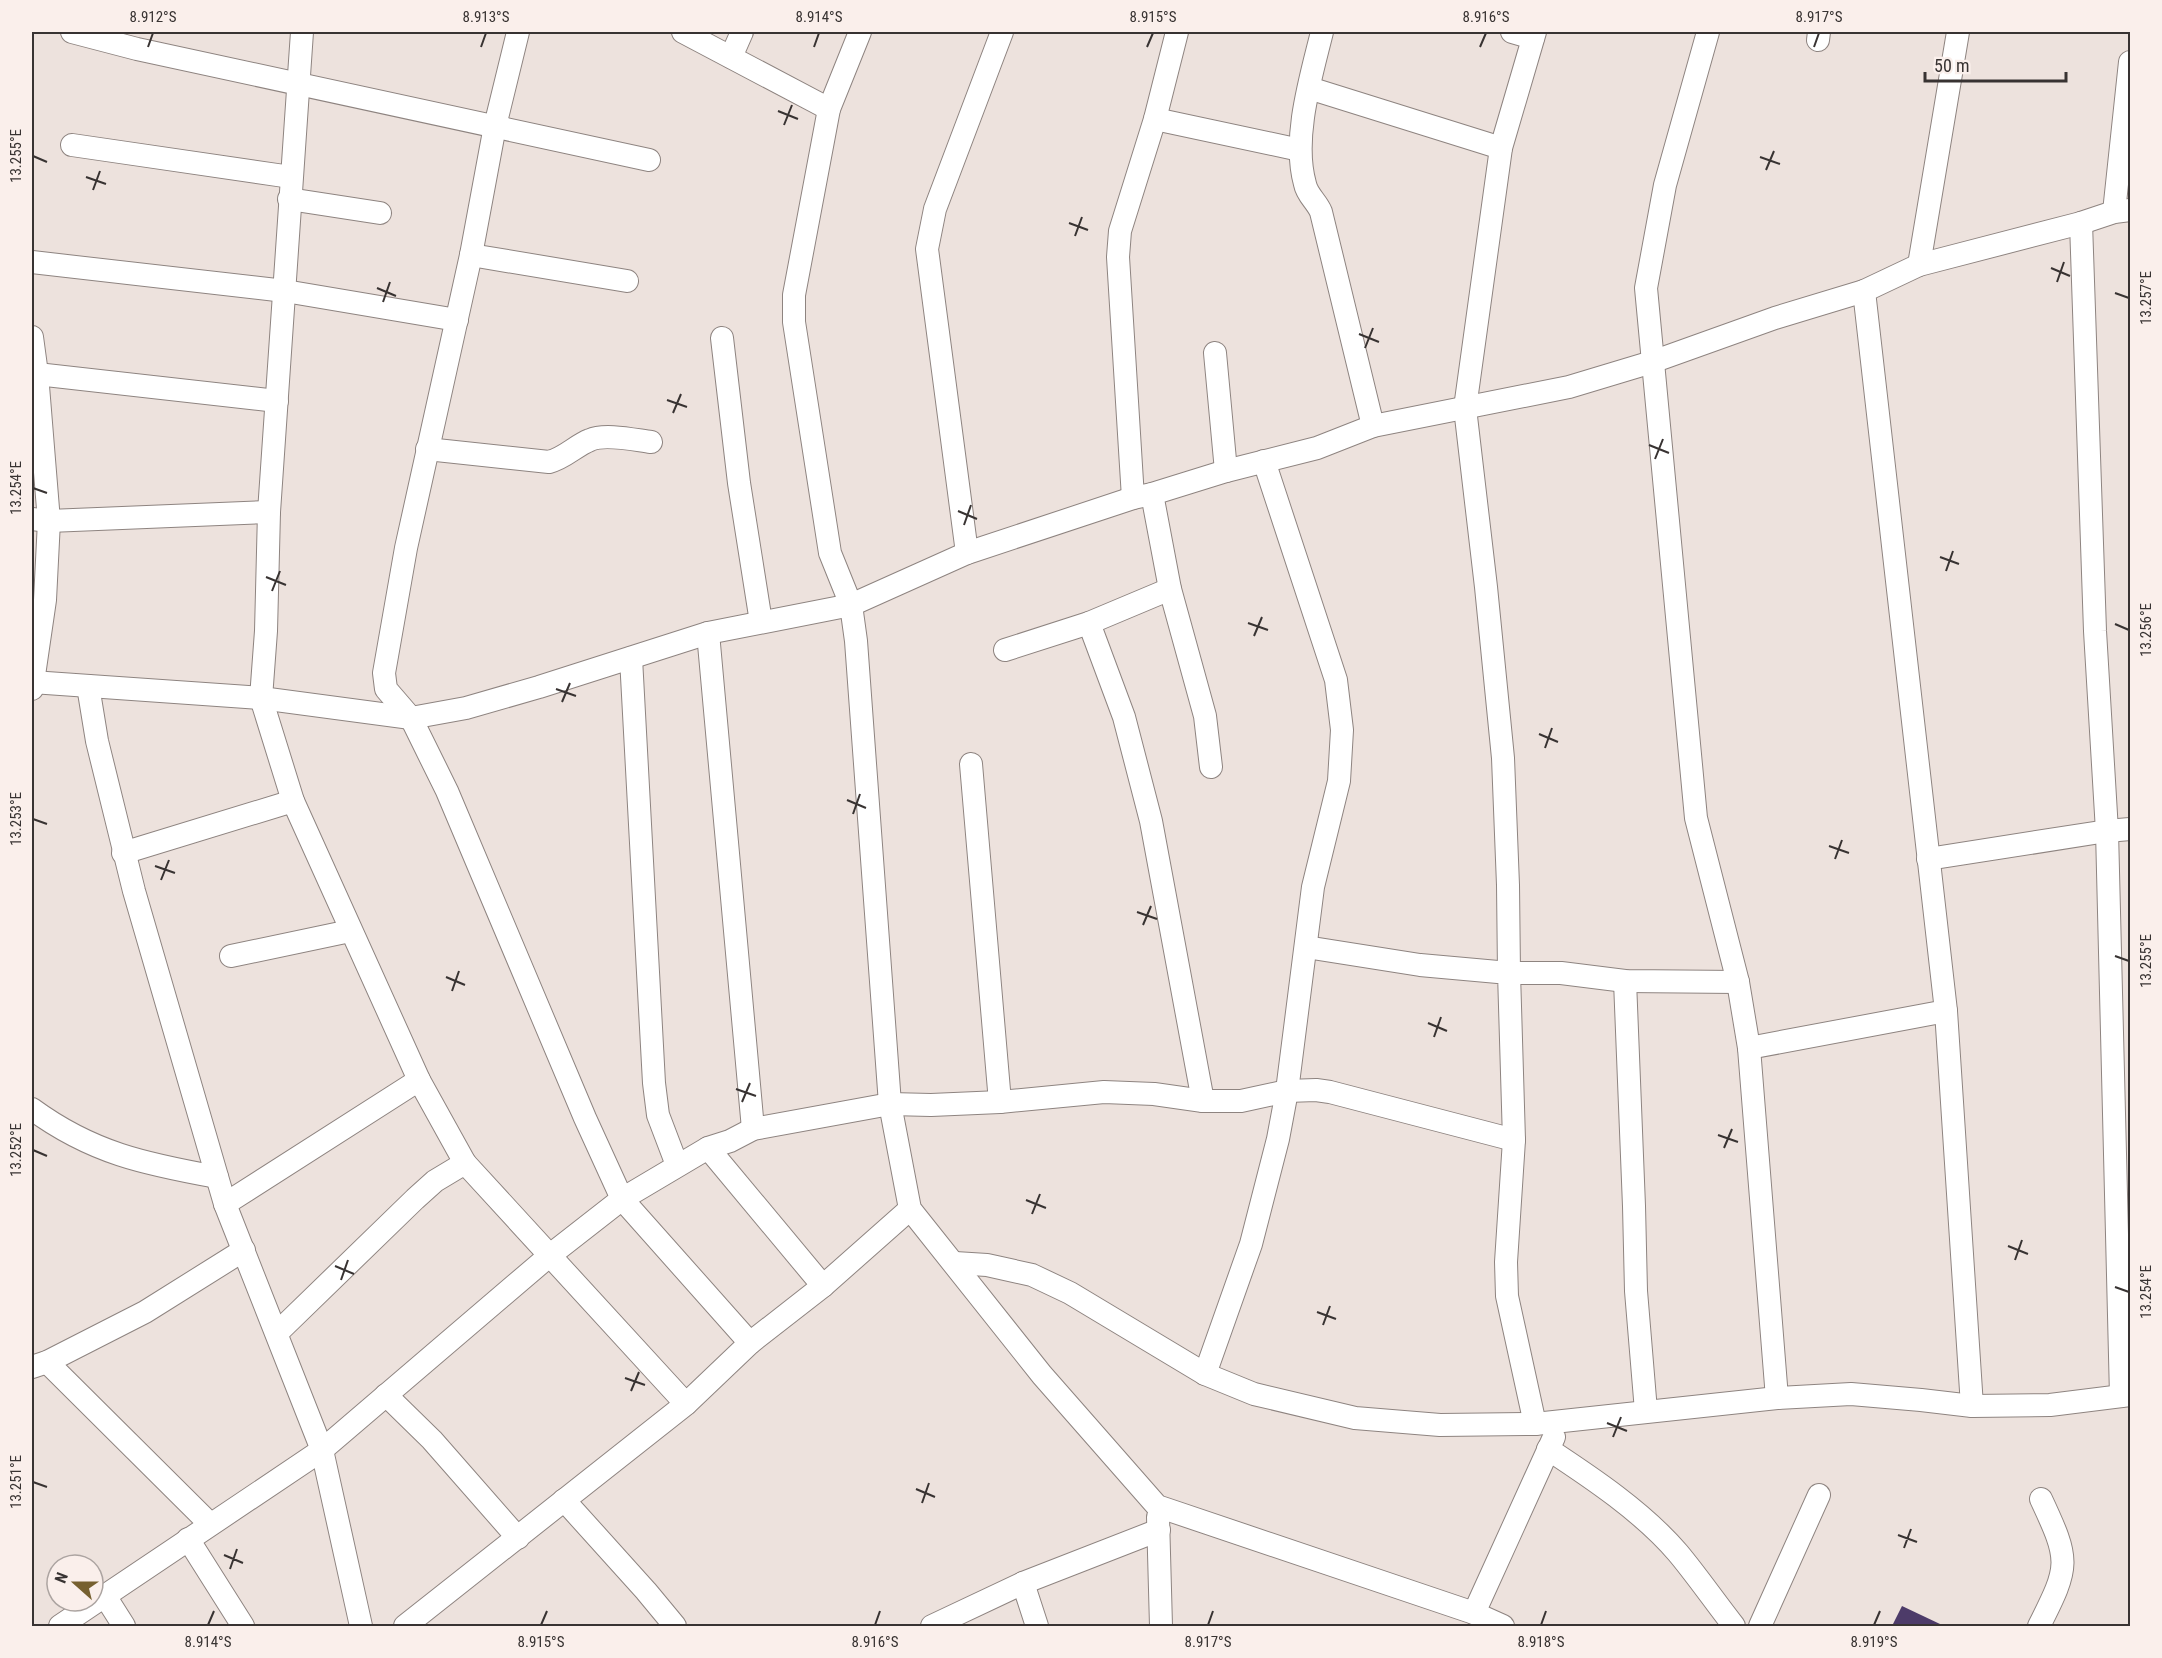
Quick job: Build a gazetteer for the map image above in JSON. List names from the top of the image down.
{
  "scale_bar": "50 m",
  "north": "left",
  "coordinates": [
    "8.912°S",
    "8.913°S",
    "8.914°S",
    "8.915°S",
    "8.916°S",
    "8.917°S",
    "13.255°E",
    "13.257°E",
    "13.254°E",
    "13.256°E",
    "13.253°E",
    "13.252°E",
    "13.251°E",
    "8.918°S",
    "8.919°S"
  ]
}
